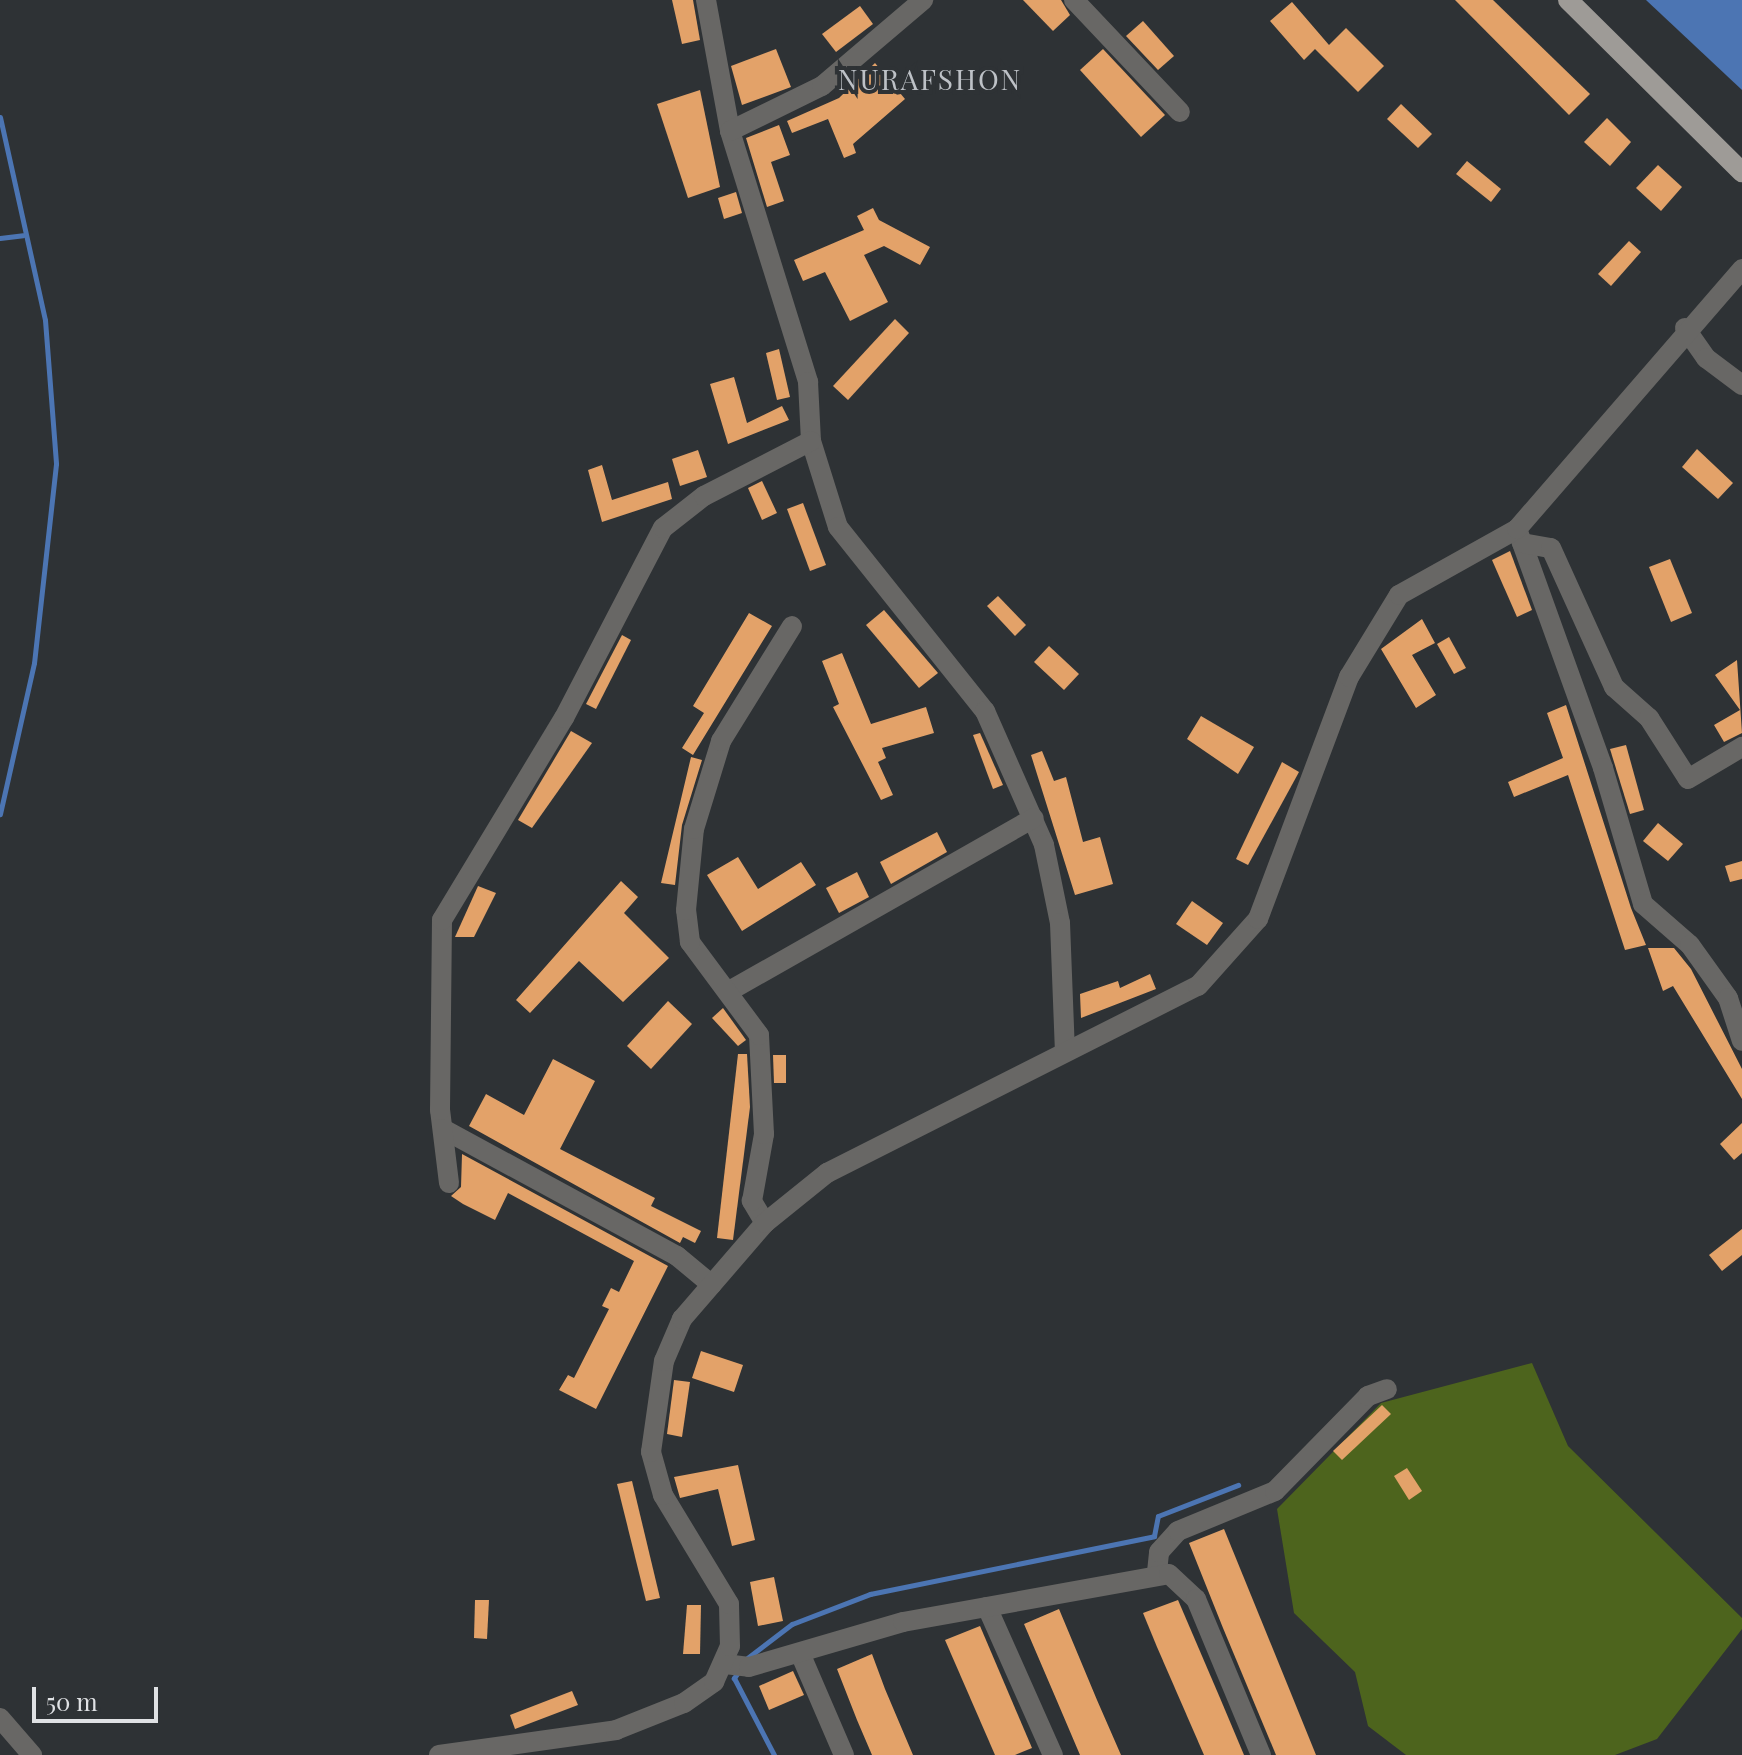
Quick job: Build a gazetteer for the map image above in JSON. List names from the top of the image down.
{
  "districts": ["NURAFSHON"],
  "scale_bar": "50 m"
}
